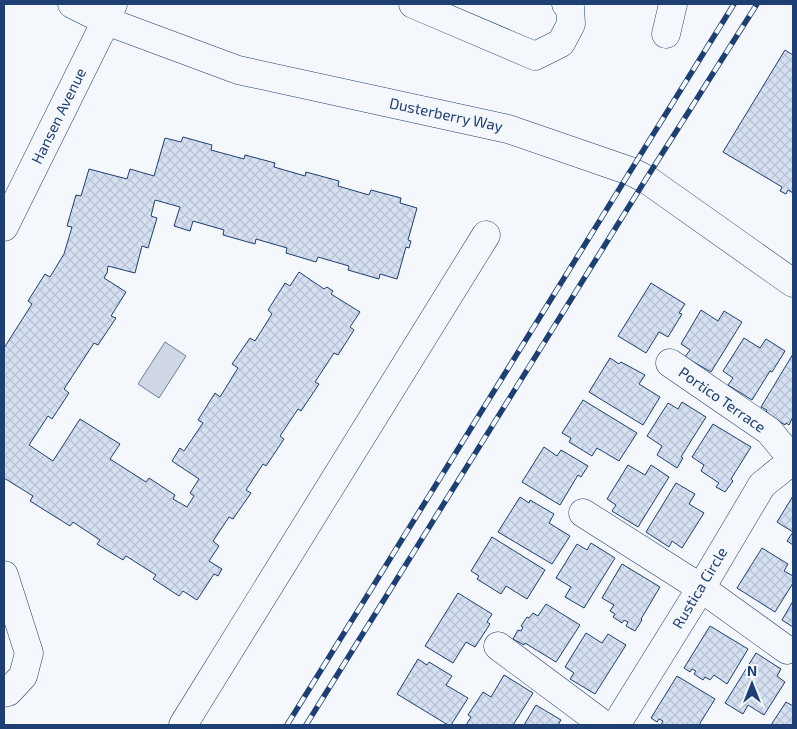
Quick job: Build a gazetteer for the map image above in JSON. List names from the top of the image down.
{
  "streets": {
    "street": [
      "Dusterberry Way",
      "Hansen Avenue",
      "Portico Terrace",
      "Rustica Circle"
    ]
  },
  "crossings": [
    ["Dusterberry Way", "Hansen Avenue"],
    ["Portico Terrace", "Rustica Circle"]
  ],
  "north": "top"
}
